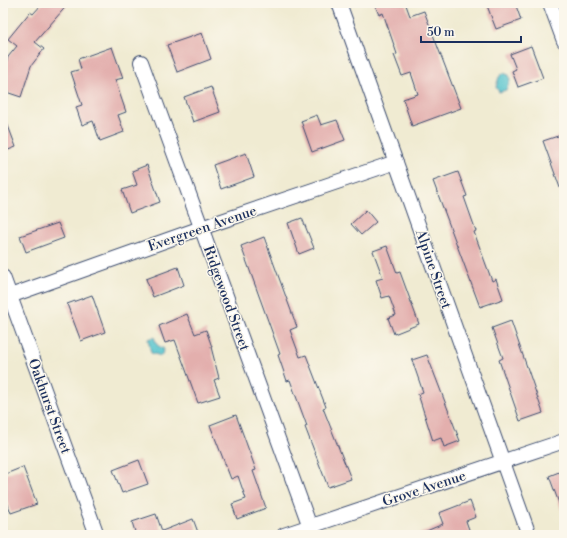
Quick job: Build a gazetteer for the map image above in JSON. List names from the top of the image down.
{
  "streets": {
    "street": [
      "Evergreen Avenue",
      "Alpine Street",
      "Ridgewood Street",
      "Oakhurst Street",
      "Grove Avenue"
    ]
  },
  "crossings": [
    ["Evergreen Avenue", "Alpine Street"],
    ["Evergreen Avenue", "Ridgewood Street"],
    ["Evergreen Avenue", "Oakhurst Street"],
    ["Alpine Street", "Grove Avenue"],
    ["Ridgewood Street", "Grove Avenue"]
  ],
  "scale_bar": "50 m"
}
